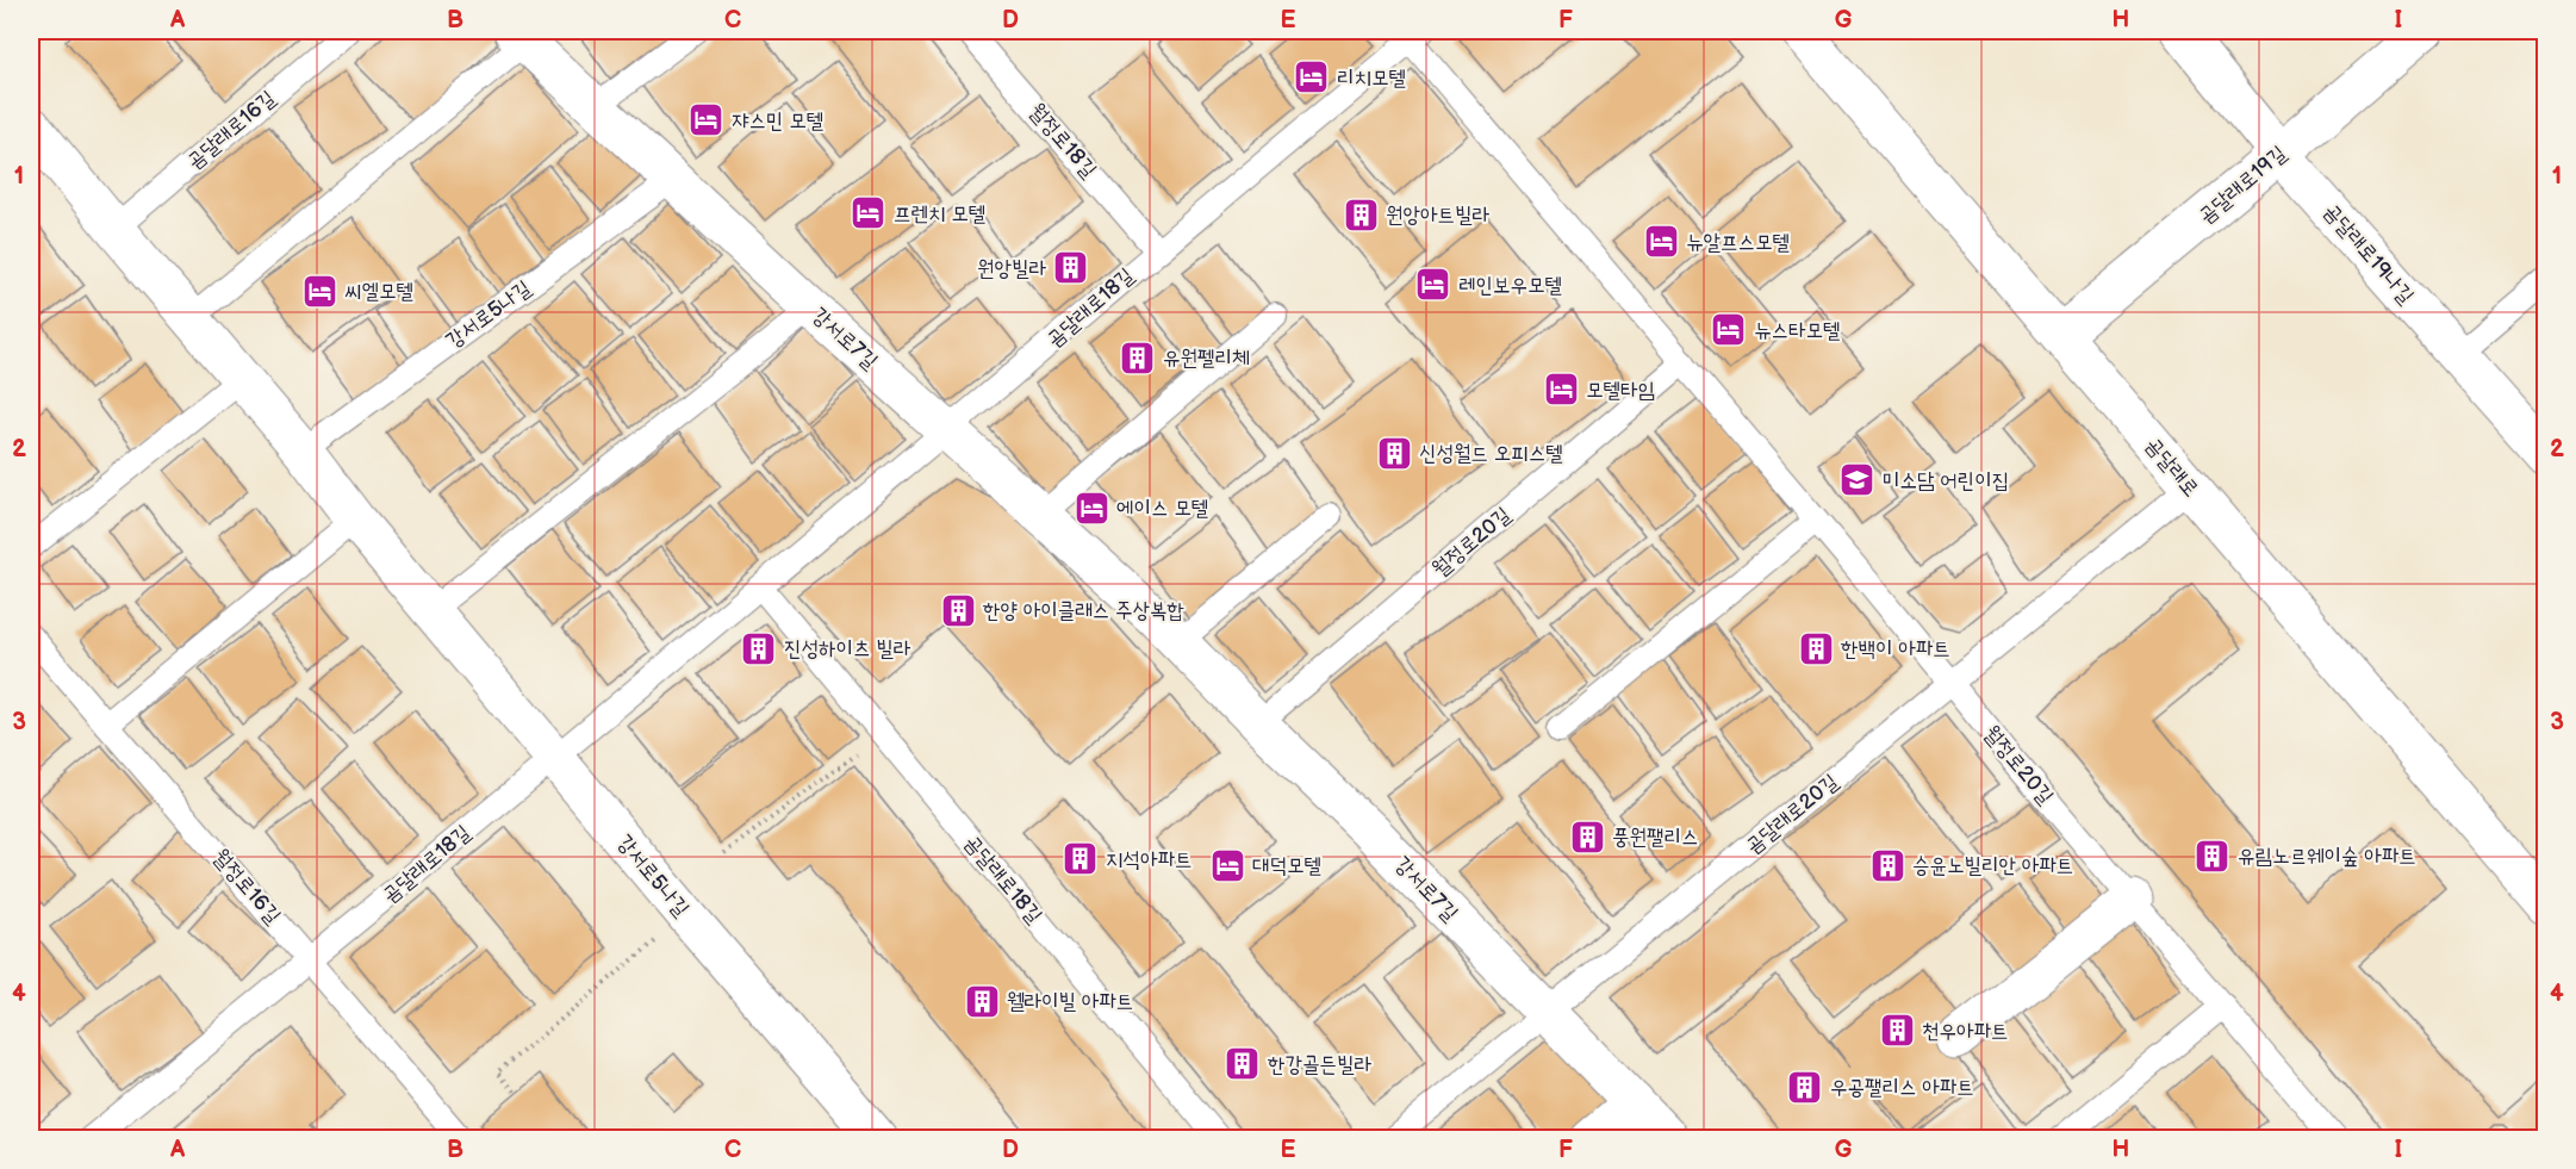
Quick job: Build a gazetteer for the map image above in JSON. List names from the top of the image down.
{
  "streets": {
    "street": [
      "곰달래로19길",
      "곰달래로19나길",
      "강서로5나길",
      "강서로7길",
      "곰달래로"
    ],
    "lane": [
      "곰달래로16길",
      "월정로18길",
      "곰달래로18길",
      "월정로20길",
      "곰달래로20길",
      "월정로16길"
    ]
  },
  "crossings": [
    ["곰달래로16길", "강서로5나길"],
    ["월정로18길", "곰달래로18길"],
    ["곰달래로19길", "곰달래로19나길"],
    ["곰달래로19길", "곰달래로"],
    ["곰달래로18길", "강서로5나길"],
    ["곰달래로18길", "강서로7길"],
    ["곰달래로18길", "월정로20길"],
    ["곰달래로18길", "월정로16길"],
    ["강서로5나길", "강서로7길"],
    ["강서로7길", "월정로20길"],
    ["강서로7길", "곰달래로20길"],
    ["곰달래로", "곰달래로20길"],
    ["월정로20길", "곰달래로20길"]
  ],
  "places": {
    "hotel": [
      "리치모텔",
      "쟈스민 모텔",
      "프렌치 모텔",
      "뉴알프스모텔",
      "레인보우모텔",
      "씨엘모텔",
      "뉴스타모텔",
      "모텔타임",
      "에이스 모텔",
      "대덕모텔"
    ],
    "building": [
      "원앙아트빌라",
      "원앙빌라",
      "유원펠리체",
      "신성월드 오피스텔",
      "한양 아이클래스 주상복합",
      "진성하이츠 빌라",
      "한백이 아파트",
      "풍원팰리스",
      "유림노르웨이숲 아파트",
      "지석아파트",
      "승윤노빌리안 아파트",
      "웰라이빌 아파트",
      "천우아파트",
      "한강골든빌라",
      "우공팰리스 아파트"
    ],
    "school or university": ["미소담 어린이집"]
  },
  "grid": {
    "columns": [
      "A",
      "B",
      "C",
      "D",
      "E",
      "F",
      "G",
      "H",
      "I"
    ],
    "rows": [
      "1",
      "2",
      "3",
      "4"
    ]
  }
}
